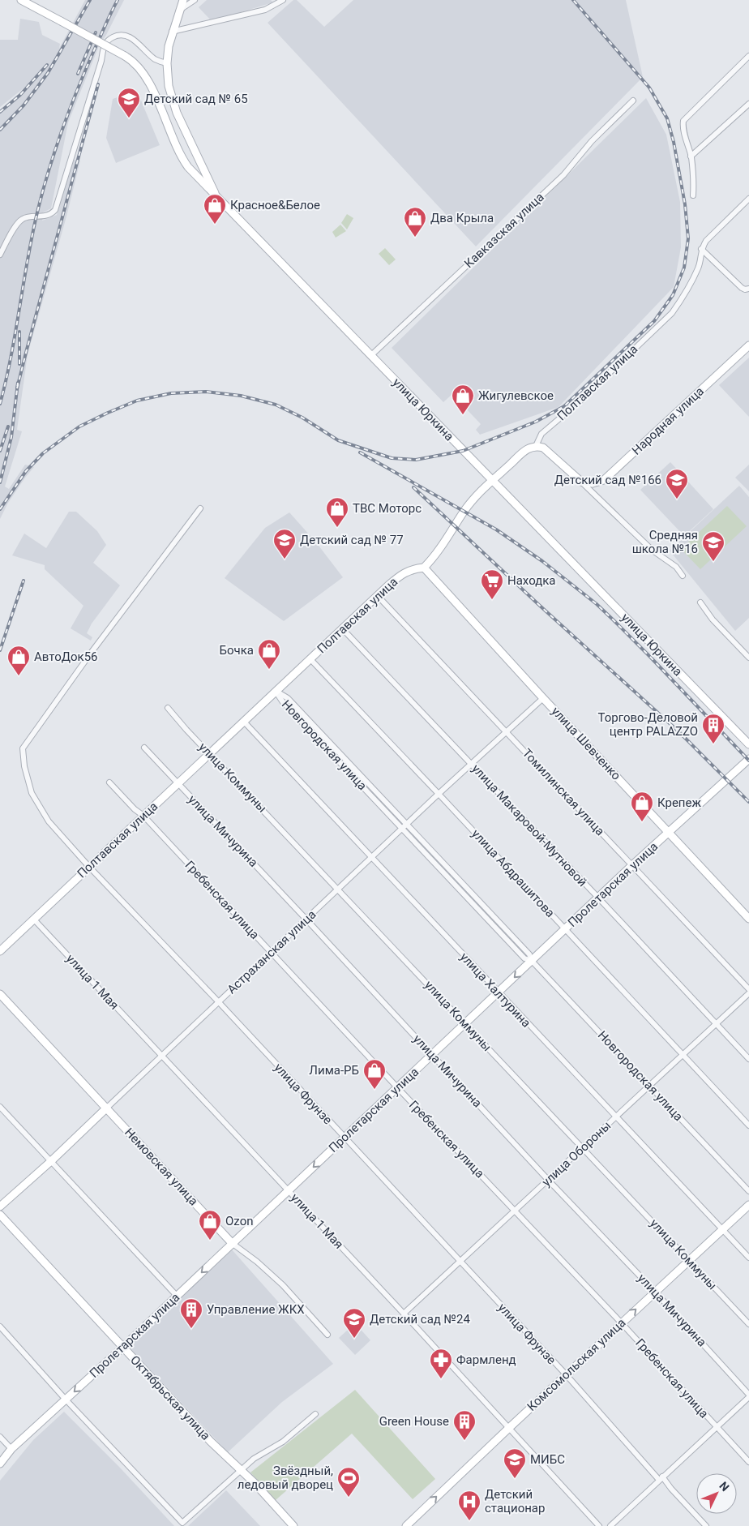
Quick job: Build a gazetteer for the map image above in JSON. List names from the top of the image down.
{
  "streets": {
    "main road": [
      "Полтавская улица",
      "улица Юркина",
      "Народная улица",
      "улица Шевченко",
      "Пролетарская улица",
      "Астраханская улица",
      "Немовская улица",
      "Комсомольская улица",
      "Октябрьская улица"
    ],
    "street": [
      "Кавказская улица",
      "Новгородская улица",
      "улица Коммуны",
      "Томилинская улица",
      "улица Макаровой-Мутновой",
      "улица Мичурина",
      "улица Абдрашитова",
      "Гребенская улица",
      "улица 1 Мая",
      "улица Халтурина",
      "улица Фрунзе",
      "улица Обороны"
    ]
  },
  "crossings": [
    ["Кавказская улица", "улица Юркина"],
    ["Полтавская улица", "улица Юркина"],
    ["Полтавская улица", "улица Шевченко"],
    ["Полтавская улица", "Новгородская улица"],
    ["Полтавская улица", "улица Коммуны"],
    ["Полтавская улица", "Томилинская улица"],
    ["Полтавская улица", "улица Макаровой-Мутновой"],
    ["Полтавская улица", "улица Мичурина"],
    ["Полтавская улица", "улица Абдрашитова"],
    ["Полтавская улица", "Гребенская улица"],
    ["Полтавская улица", "улица 1 Мая"],
    ["Полтавская улица", "улица Халтурина"],
    ["Полтавская улица", "улица Фрунзе"],
    ["улица Шевченко", "Пролетарская улица"],
    ["улица Шевченко", "Астраханская улица"],
    ["Новгородская улица", "Пролетарская улица"],
    ["Новгородская улица", "Астраханская улица"],
    ["Новгородская улица", "улица Обороны"],
    ["улица Коммуны", "Пролетарская улица"],
    ["улица Коммуны", "Астраханская улица"],
    ["улица Коммуны", "улица Обороны"],
    ["улица Коммуны", "Комсомольская улица"],
    ["Томилинская улица", "Пролетарская улица"],
    ["Томилинская улица", "Астраханская улица"],
    ["улица Макаровой-Мутновой", "Пролетарская улица"],
    ["улица Макаровой-Мутновой", "Астраханская улица"],
    ["улица Макаровой-Мутновой", "улица Обороны"],
    ["улица Мичурина", "Пролетарская улица"],
    ["улица Мичурина", "Астраханская улица"],
    ["улица Мичурина", "улица Обороны"],
    ["улица Мичурина", "Комсомольская улица"],
    ["улица Абдрашитова", "Пролетарская улица"],
    ["улица Абдрашитова", "Астраханская улица"],
    ["улица Абдрашитова", "улица Обороны"],
    ["Пролетарская улица", "Гребенская улица"],
    ["Пролетарская улица", "улица 1 Мая"],
    ["Пролетарская улица", "улица Халтурина"],
    ["Пролетарская улица", "улица Фрунзе"],
    ["Пролетарская улица", "Немовская улица"],
    ["Пролетарская улица", "Октябрьская улица"],
    ["Гребенская улица", "Астраханская улица"],
    ["Гребенская улица", "улица Обороны"],
    ["Гребенская улица", "Комсомольская улица"],
    ["Астраханская улица", "улица 1 Мая"],
    ["Астраханская улица", "улица Халтурина"],
    ["Астраханская улица", "улица Фрунзе"],
    ["Астраханская улица", "Немовская улица"],
    ["улица 1 Мая", "улица Обороны"],
    ["улица 1 Мая", "Комсомольская улица"],
    ["улица Халтурина", "улица Обороны"],
    ["улица Халтурина", "Комсомольская улица"],
    ["улица Фрунзе", "улица Обороны"],
    ["улица Фрунзе", "Комсомольская улица"]
  ],
  "one_way": ["Комсомольская улица"],
  "places": {
    "school or university": [
      "Детский сад № 65",
      "Детский сад №166",
      "Детский сад № 77",
      "Средняя школа №16",
      "Детский сад №24",
      "МИБС"
    ],
    "shop": [
      "Красное&Белое",
      "Два Крыла",
      "Жигулевское",
      "ТВС Моторс",
      "Бочка",
      "АвтоДок56",
      "Крепеж",
      "Лима-РБ",
      "Ozon"
    ],
    "supermarket": ["Находка"],
    "building": ["Торгово-Деловой центр PALAZZO", "Управление ЖКХ", "Green House"],
    "pharmacy": ["Фармленд"],
    "sports": ["Звёздный, ледовый дворец"],
    "hospital": ["Детский стационар"]
  },
  "north": "top right"
}
